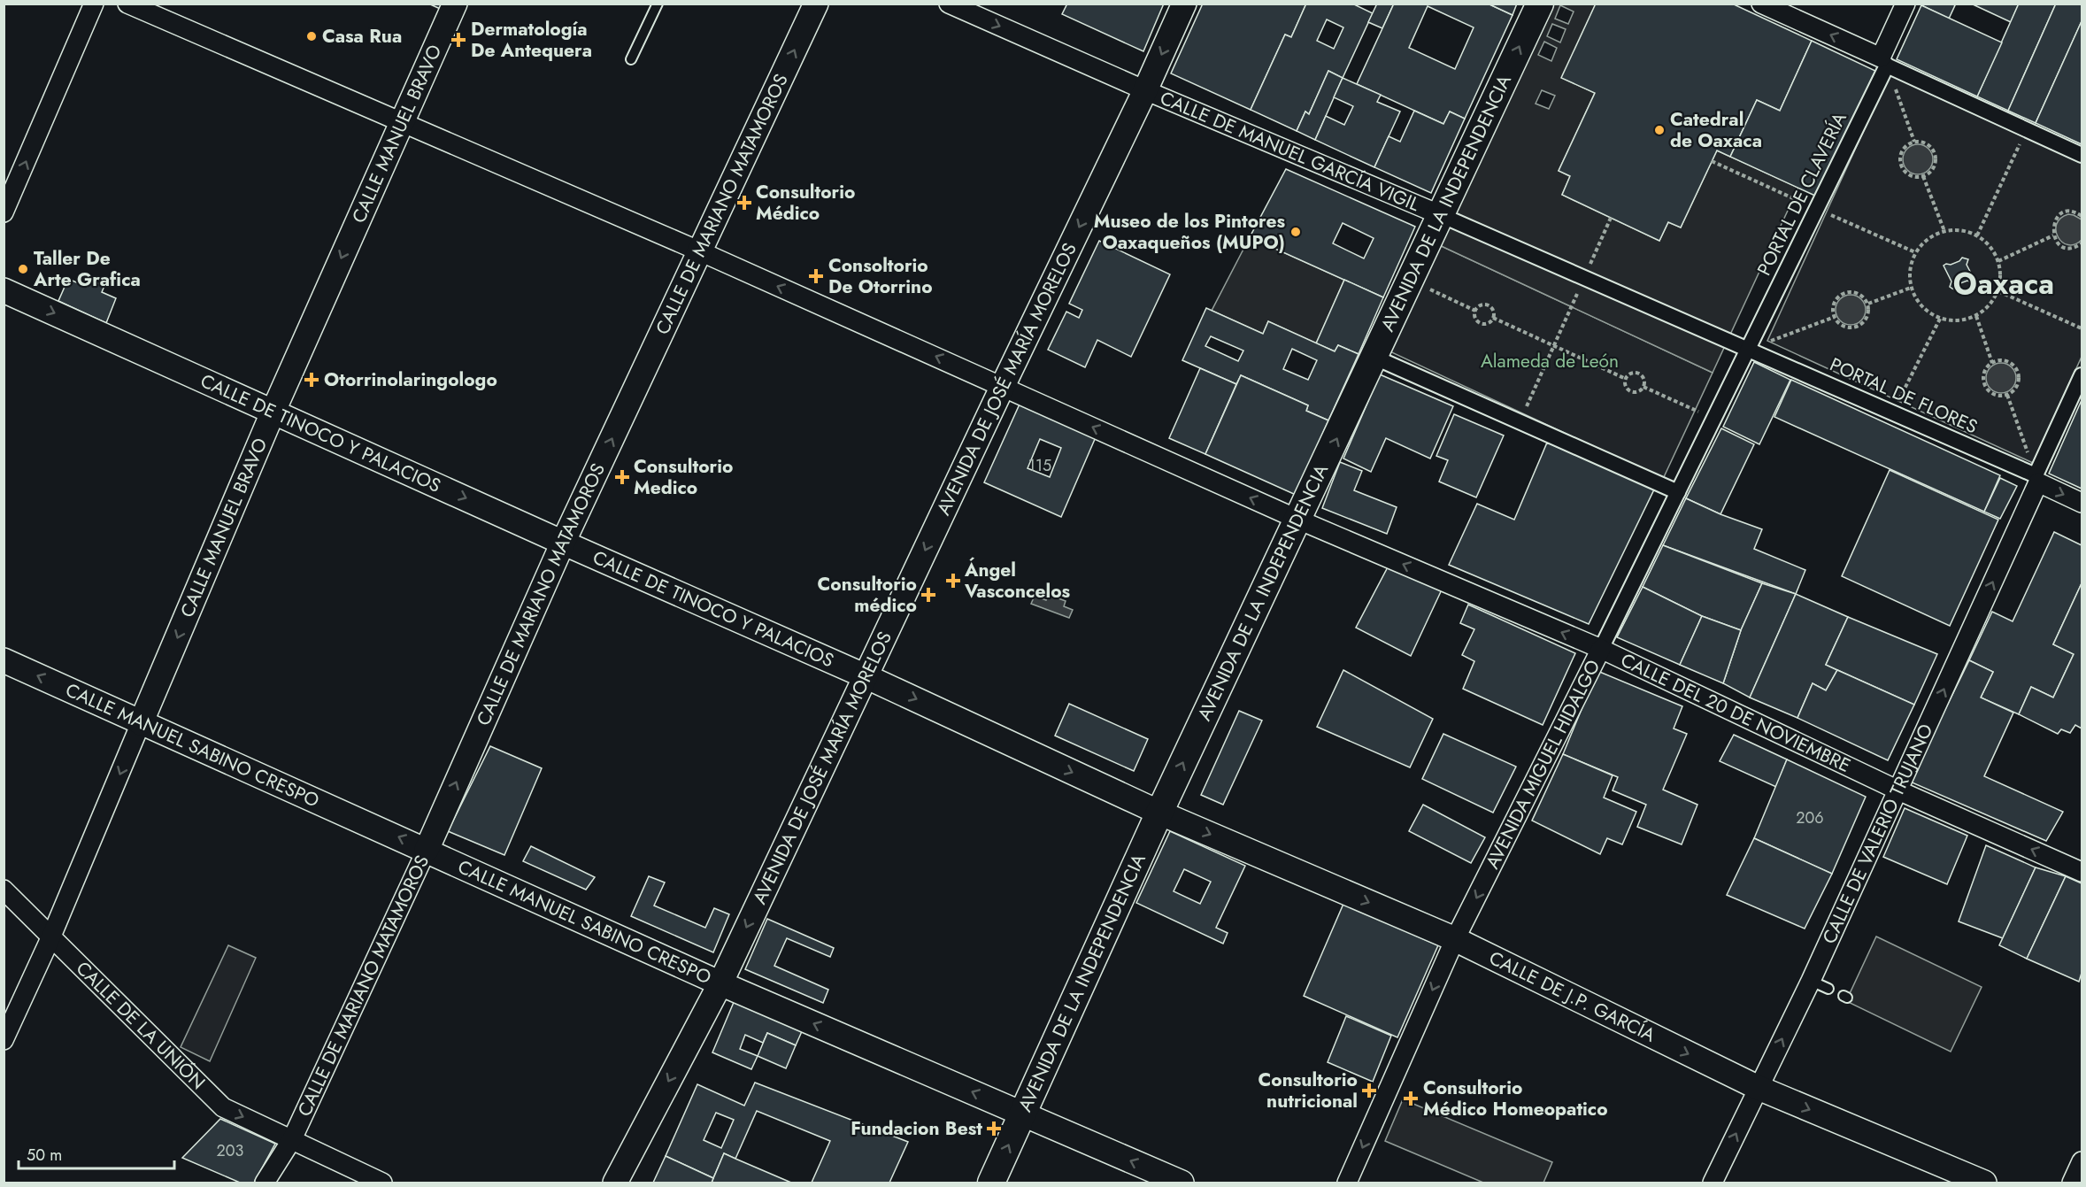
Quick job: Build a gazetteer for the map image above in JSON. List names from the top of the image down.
{
  "streets": {
    "main road": ["AVENIDA DE LA INDEPENDENCIA"],
    "street": [
      "CALLE MANUEL BRAVO",
      "CALLE DE MANUEL GARCÍA VIGIL",
      "PORTAL DE CLAVERÍA",
      "CALLE DE MARIANO MATAMOROS",
      "AVENIDA DE JOSÉ MARÍA MORELOS",
      "PORTAL DE FLORES",
      "CALLE DE TINOCO Y PALACIOS",
      "CALLE DEL 20 DE NOVIEMBRE",
      "CALLE MANUEL SABINO CRESPO",
      "AVENIDA MIGUEL HIDALGO",
      "CALLE DE VALERIO TRUJANO",
      "CALLE DE J.P. GARCÍA",
      "CALLE DE LA UNIÓN"
    ]
  },
  "crossings": [
    ["CALLE MANUEL BRAVO", "CALLE DE TINOCO Y PALACIOS"],
    ["CALLE MANUEL BRAVO", "CALLE DEL 20 DE NOVIEMBRE"],
    ["CALLE MANUEL BRAVO", "CALLE MANUEL SABINO CRESPO"],
    ["CALLE MANUEL BRAVO", "CALLE DE LA UNIÓN"],
    ["CALLE DE MANUEL GARCÍA VIGIL", "PORTAL DE CLAVERÍA"],
    ["CALLE DE MANUEL GARCÍA VIGIL", "AVENIDA DE LA INDEPENDENCIA"],
    ["CALLE DE MANUEL GARCÍA VIGIL", "AVENIDA DE JOSÉ MARÍA MORELOS"],
    ["CALLE DE MANUEL GARCÍA VIGIL", "PORTAL DE FLORES"],
    ["CALLE DE MANUEL GARCÍA VIGIL", "AVENIDA MIGUEL HIDALGO"],
    ["PORTAL DE CLAVERÍA", "PORTAL DE FLORES"],
    ["PORTAL DE CLAVERÍA", "AVENIDA MIGUEL HIDALGO"],
    ["CALLE DE MARIANO MATAMOROS", "CALLE DE TINOCO Y PALACIOS"],
    ["CALLE DE MARIANO MATAMOROS", "CALLE DEL 20 DE NOVIEMBRE"],
    ["CALLE DE MARIANO MATAMOROS", "CALLE MANUEL SABINO CRESPO"],
    ["CALLE DE MARIANO MATAMOROS", "CALLE DE LA UNIÓN"],
    ["AVENIDA DE LA INDEPENDENCIA", "CALLE DE TINOCO Y PALACIOS"],
    ["AVENIDA DE LA INDEPENDENCIA", "CALLE DEL 20 DE NOVIEMBRE"],
    ["AVENIDA DE LA INDEPENDENCIA", "CALLE MANUEL SABINO CRESPO"],
    ["AVENIDA DE LA INDEPENDENCIA", "CALLE DE J.P. GARCÍA"],
    ["AVENIDA DE JOSÉ MARÍA MORELOS", "CALLE DE TINOCO Y PALACIOS"],
    ["AVENIDA DE JOSÉ MARÍA MORELOS", "CALLE DEL 20 DE NOVIEMBRE"],
    ["AVENIDA DE JOSÉ MARÍA MORELOS", "CALLE MANUEL SABINO CRESPO"],
    ["PORTAL DE FLORES", "AVENIDA MIGUEL HIDALGO"],
    ["PORTAL DE FLORES", "CALLE DE VALERIO TRUJANO"],
    ["CALLE DE TINOCO Y PALACIOS", "CALLE DE J.P. GARCÍA"],
    ["CALLE DEL 20 DE NOVIEMBRE", "AVENIDA MIGUEL HIDALGO"],
    ["CALLE DEL 20 DE NOVIEMBRE", "CALLE DE VALERIO TRUJANO"],
    ["AVENIDA MIGUEL HIDALGO", "CALLE DE J.P. GARCÍA"],
    ["CALLE DE VALERIO TRUJANO", "CALLE DE J.P. GARCÍA"]
  ],
  "one_way": [
    "CALLE MANUEL BRAVO",
    "CALLE DE MARIANO MATAMOROS",
    "AVENIDA DE LA INDEPENDENCIA",
    "AVENIDA DE JOSÉ MARÍA MORELOS",
    "CALLE DE TINOCO Y PALACIOS",
    "CALLE DEL 20 DE NOVIEMBRE",
    "CALLE MANUEL SABINO CRESPO",
    "AVENIDA MIGUEL HIDALGO",
    "CALLE DE VALERIO TRUJANO",
    "CALLE DE J.P. GARCÍA",
    "CALLE DE LA UNIÓN"
  ],
  "districts": ["Oaxaca"],
  "parks": ["Alameda de León"],
  "places": {
    "other": [
      "Casa Rua",
      "Catedral de Oaxaca",
      "Museo de los Pintores Oaxaqueños (MUPO)",
      "Taller De Arte Grafica"
    ],
    "health": [
      "Dermatología De Antequera",
      "Consultorio Médico",
      "Consoltorio De Otorrino",
      "Otorrinolaringologo",
      "Consultorio Medico",
      "Ángel Vasconcelos",
      "Consultorio médico",
      "Consultorio nutricional",
      "Consultorio Médico Homeopatico",
      "Fundacion Best"
    ]
  },
  "house_numbers": ["115", "206", "203"],
  "scale_bar": "50 m"
}
